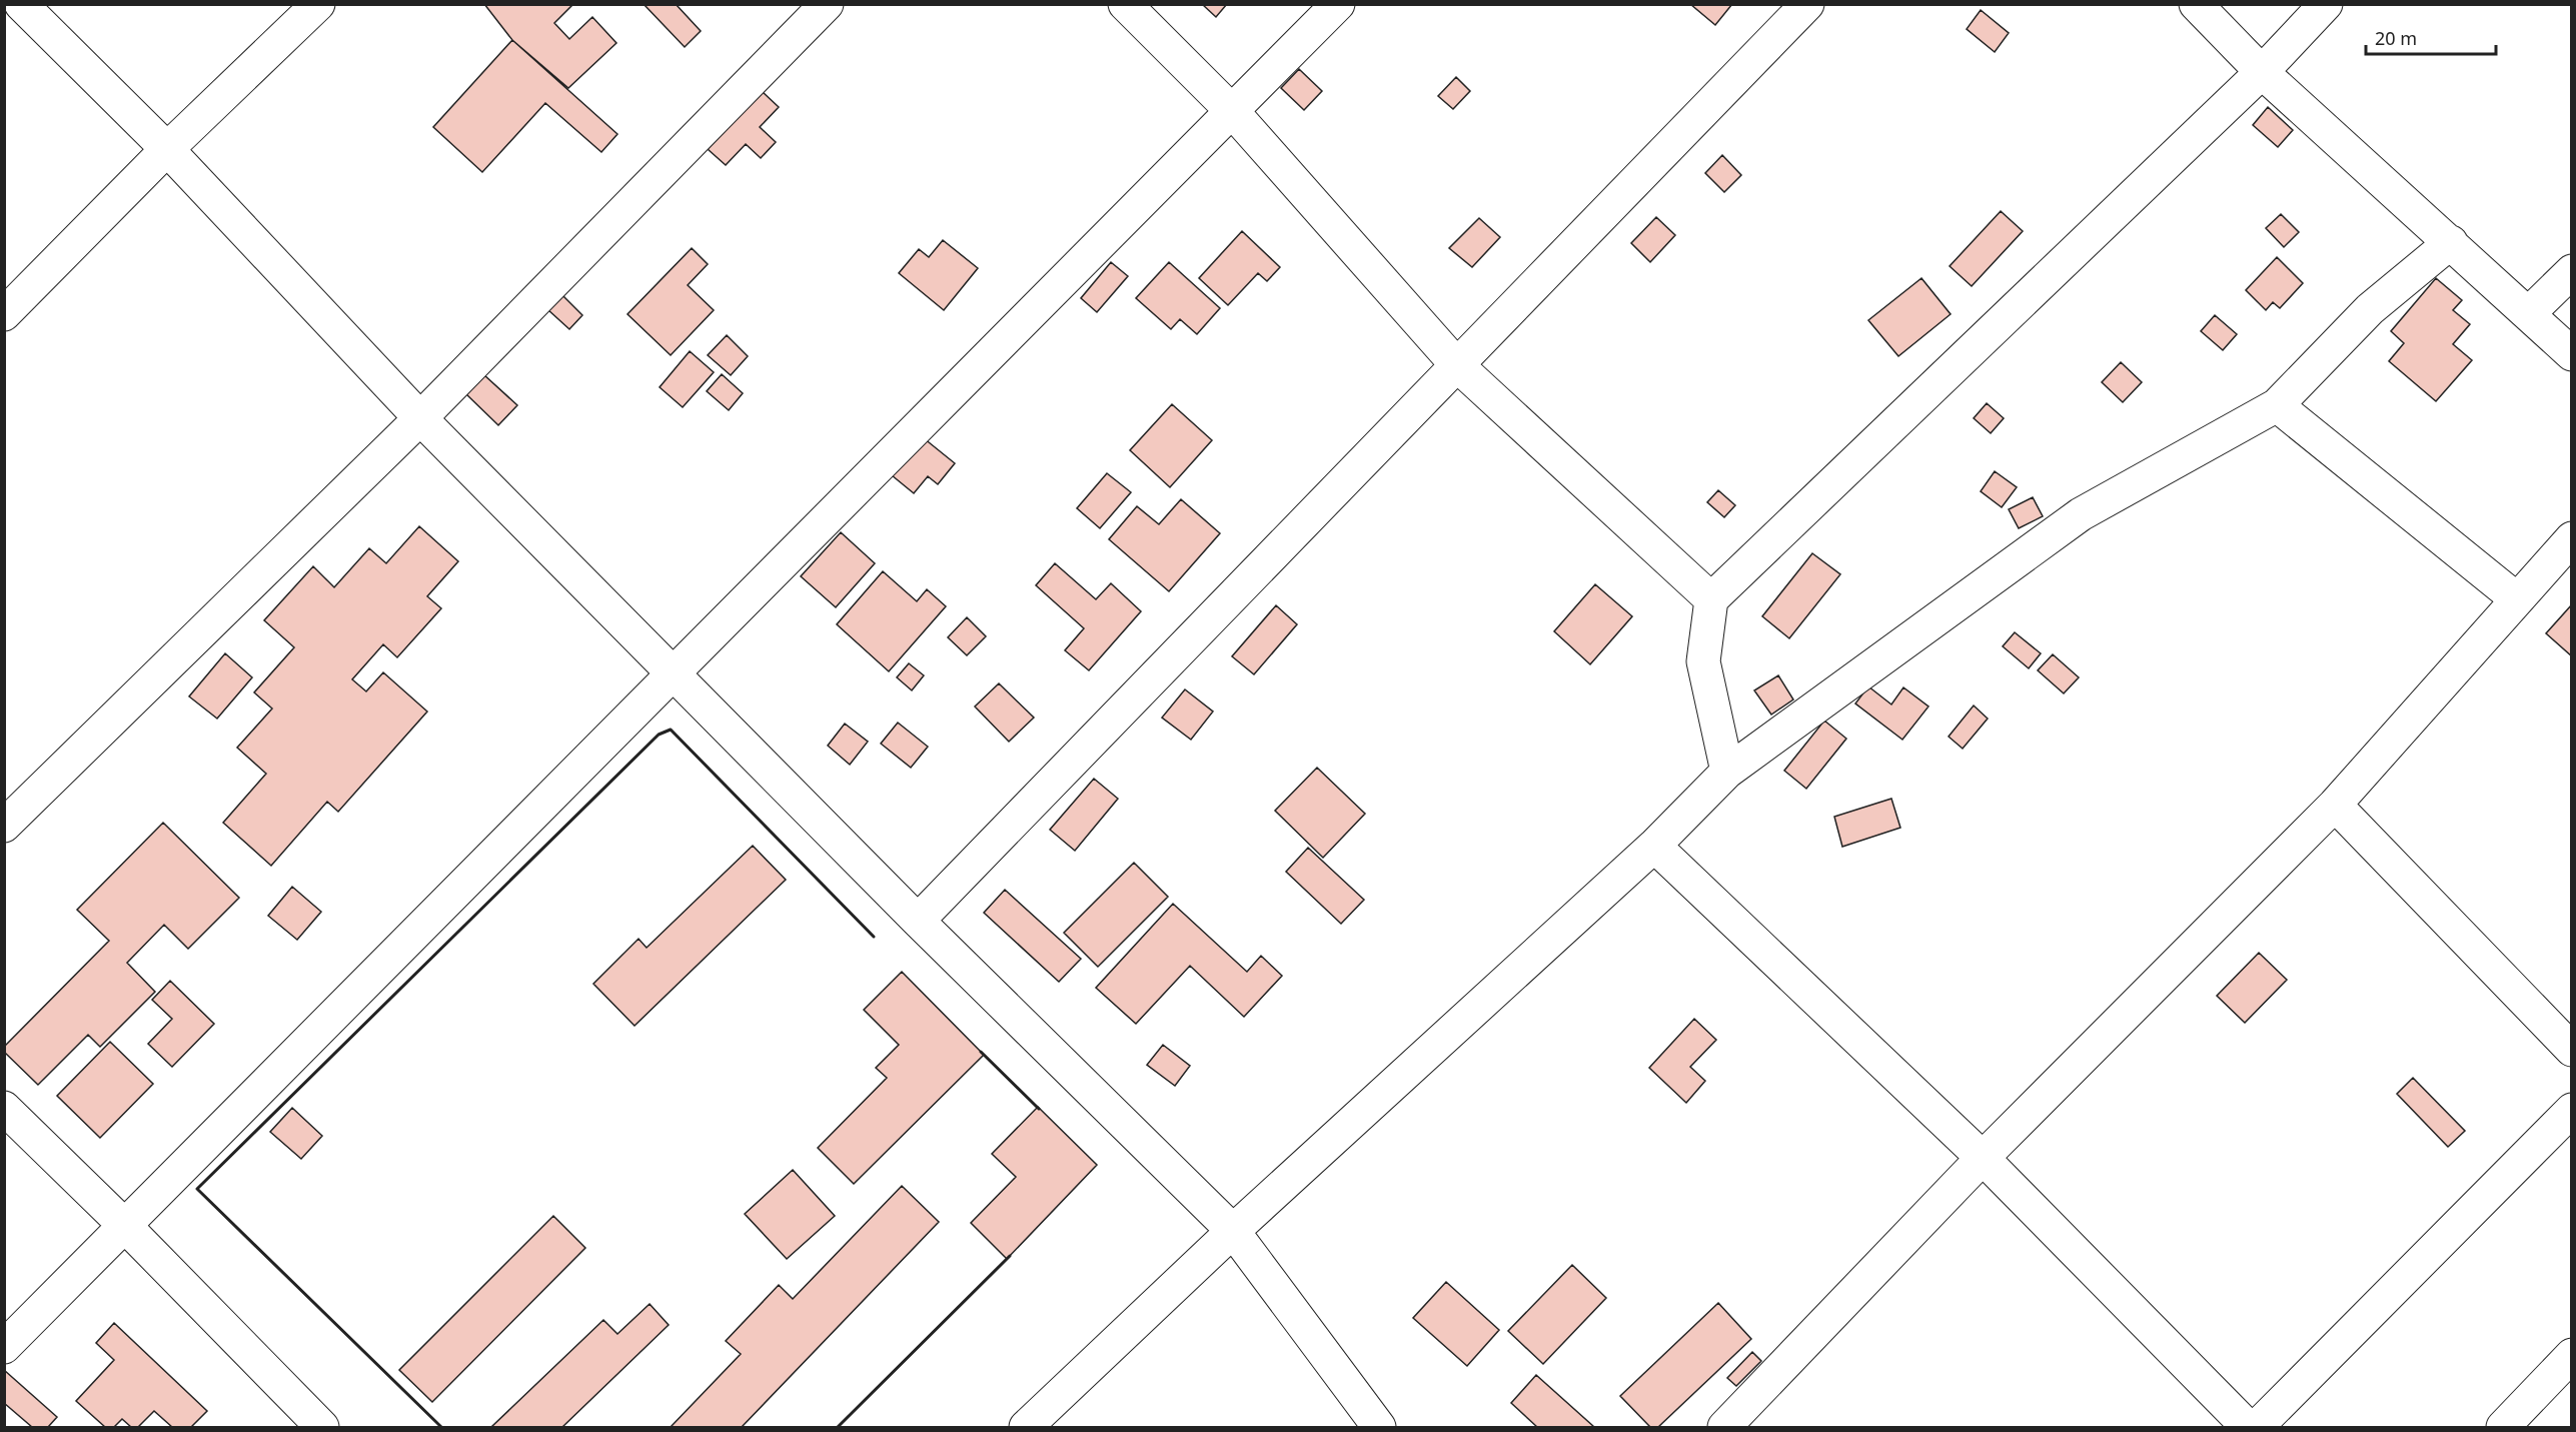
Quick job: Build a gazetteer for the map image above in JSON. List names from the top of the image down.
{
  "scale_bar": "20 m"
}
